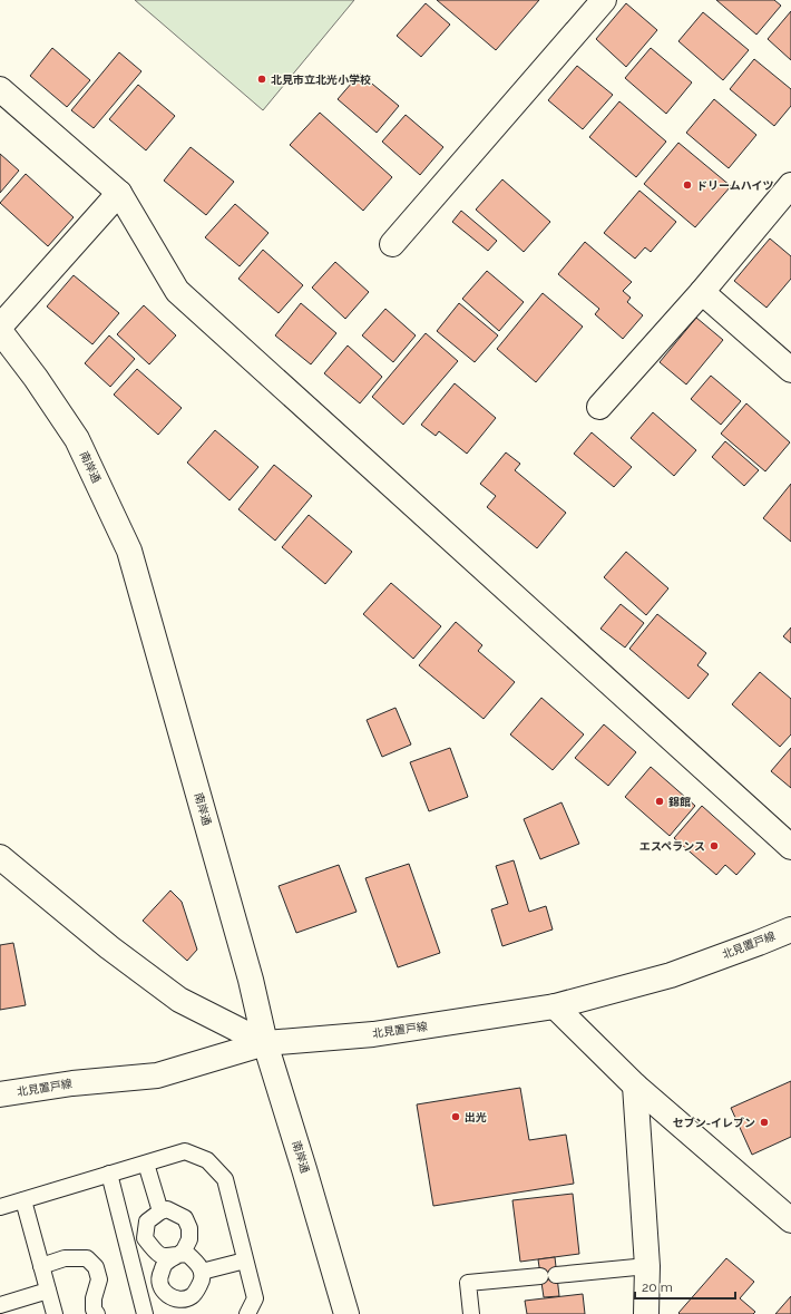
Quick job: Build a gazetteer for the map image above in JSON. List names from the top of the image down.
{
  "streets": {
    "street": ["南岸通", "北見置戸線"]
  },
  "crossings": [
    ["南岸通", "北見置戸線"]
  ],
  "places": [
    "北見市立北光小学校",
    "ドリームハイツ",
    "錦館",
    "エスペランス",
    "出光",
    "セブン-イレブン"
  ],
  "scale_bar": "20 m"
}
